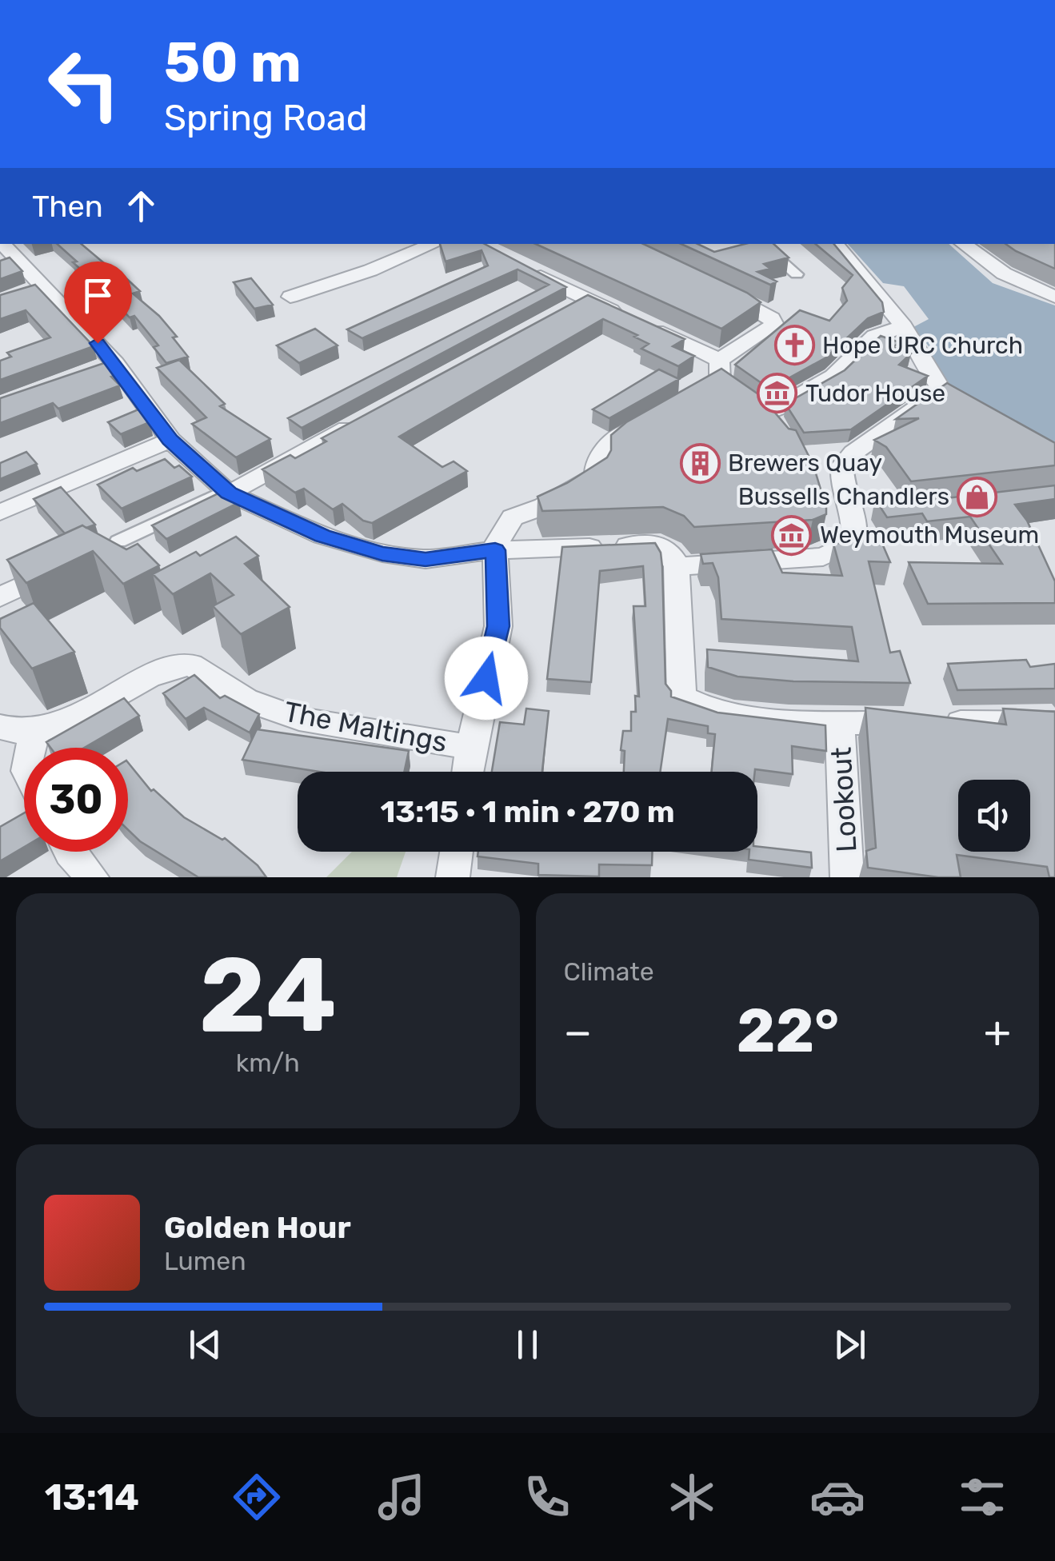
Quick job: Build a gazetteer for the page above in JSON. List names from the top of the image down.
{
  "streets": {
    "street": ["The Maltings", "Lookout"]
  },
  "places": {
    "church": ["Hope URC Church"],
    "museum": ["Tudor House", "Weymouth Museum"],
    "building": ["Brewers Quay"],
    "shop": ["Bussells Chandlers"]
  },
  "page": {
    "turn": ["50 m", "Spring Road"],
    "then": "Then",
    "limit": "30",
    "trip": "13:15 · 1 min · 270 m",
    "tile": [
      ["24", "km/h"],
      "Climate"
    ],
    "heat": ["−", "22°", "+"],
    "song": ["Golden Hour", "Lumen"],
    "tabs": "13:14"
  }
}
